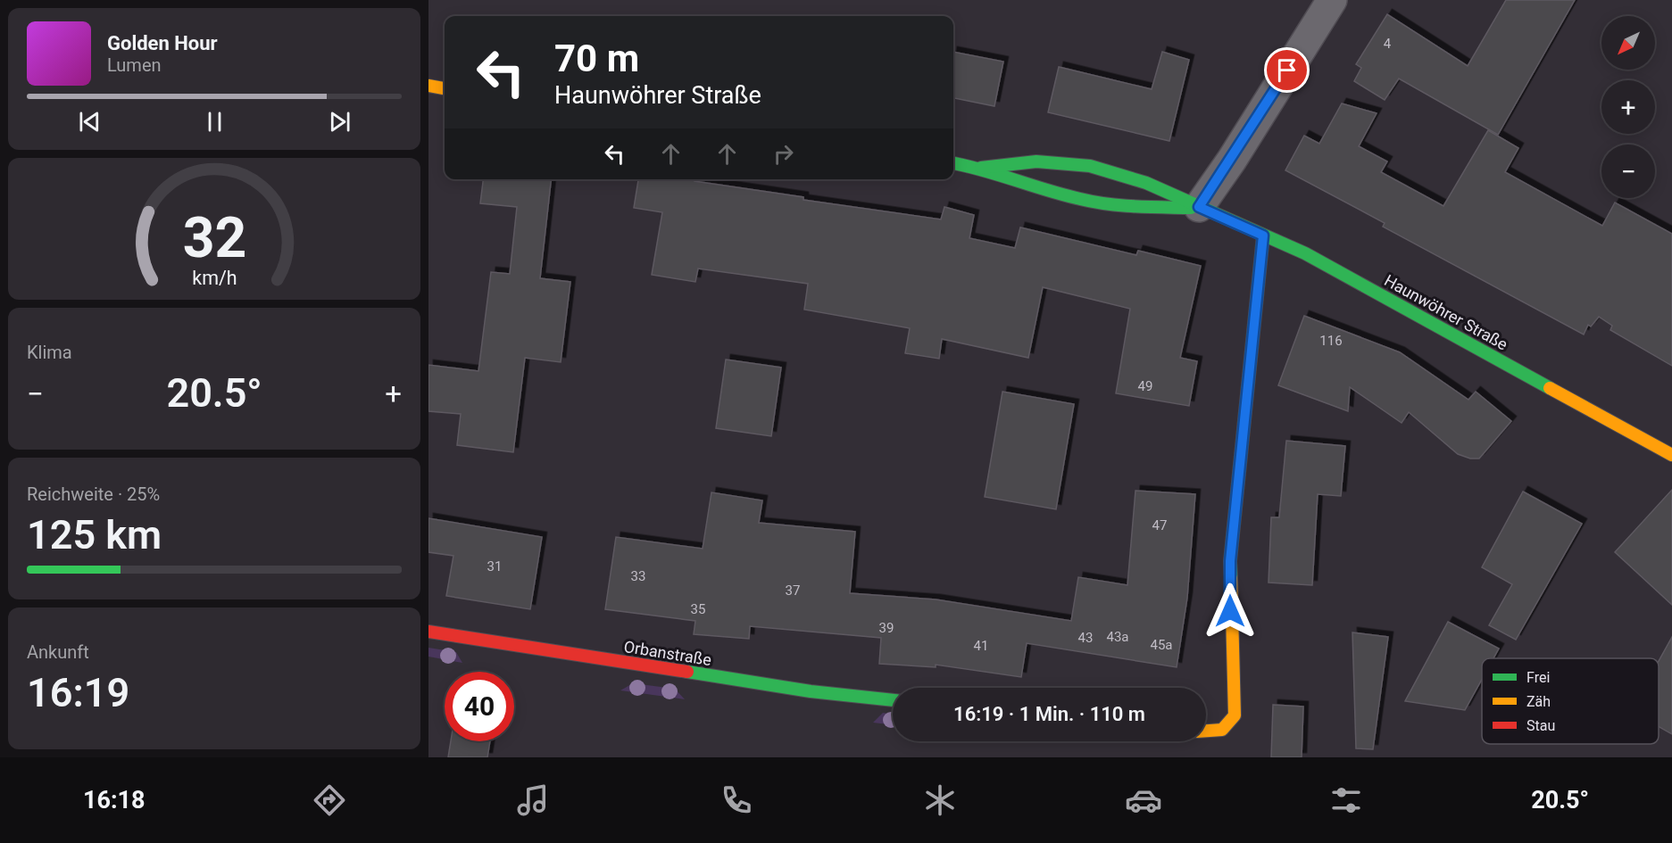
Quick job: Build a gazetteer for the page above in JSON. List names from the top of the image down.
{
  "streets": {
    "street": ["Haunwöhrer Straße", "Orbanstraße"]
  },
  "house_numbers": [
    "4",
    "116",
    "49",
    "47",
    "31",
    "33",
    "37",
    "35",
    "39",
    "43a",
    "43",
    "45a",
    "41"
  ],
  "legend": ["Frei", "Zäh", "Stau"],
  "north": "bottom left",
  "page": {
    "map_buttons": ["+", "−"],
    "turn": ["70 m", "Haunwöhrer Straße"],
    "song": ["Golden Hour", "Lumen"],
    "tile": [
      "Klima",
      ["Reichweite · 25%", "125 km"],
      ["Ankunft", "16:19"]
    ],
    "heat": ["−", "20.5°", "+"],
    "limit": "40",
    "trip": "16:19 · 1 Min. · 110 m",
    "tabs": ["16:18", "20.5°"],
    "gauge": ["32", "km/h"]
  }
}
